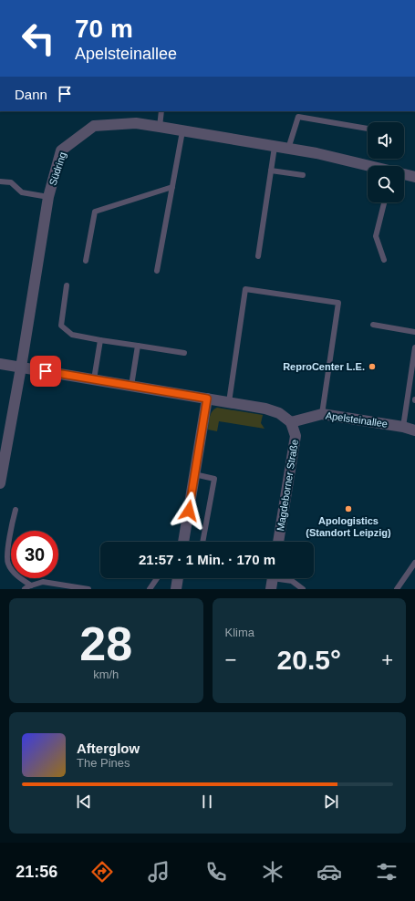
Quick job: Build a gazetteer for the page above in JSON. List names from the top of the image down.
{
  "streets": {
    "street": ["Südring", "Apelsteinallee", "Magdeborner Straße"]
  },
  "crossings": [
    ["Apelsteinallee", "Magdeborner Straße"]
  ],
  "places": ["ReproCenter L.E.", "Apologistics (Standort Leipzig)"],
  "page": {
    "turn": ["70 m", "Apelsteinallee"],
    "then": "Dann",
    "limit": "30",
    "trip": "21:57 · 1 Min. · 170 m",
    "tile": [
      ["28", "km/h"],
      "Klima"
    ],
    "heat": ["−", "20.5°", "+"],
    "song": ["Afterglow", "The Pines"],
    "tabs": "21:56"
  }
}
